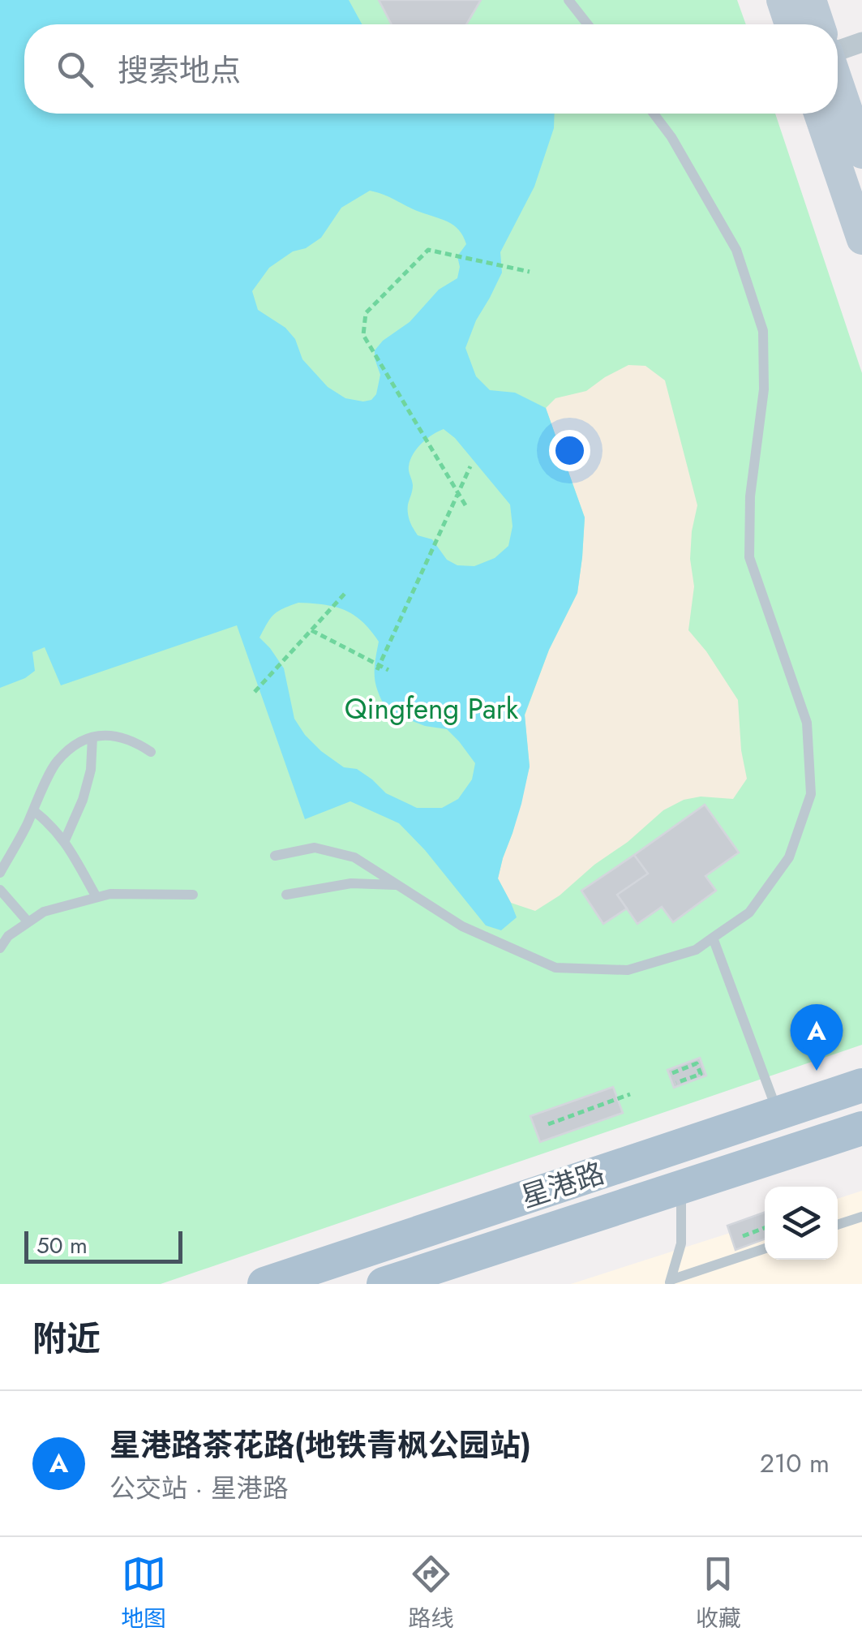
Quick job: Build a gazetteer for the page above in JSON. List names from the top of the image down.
{
  "streets": {
    "main road": ["星港路"]
  },
  "parks": ["Qingfeng Park"],
  "scale_bar": "50 m",
  "page": {
    "search": "搜索地点",
    "pins": "A",
    "scale": "50 m",
    "heading": "附近",
    "list": [
      {
        "mark": "A",
        "name": "星港路茶花路(地铁青枫公园站)",
        "note": "公交站 · 星港路",
        "value": "210 m"
      }
    ],
    "nav": ["地图", "路线", "收藏"]
  }
}
